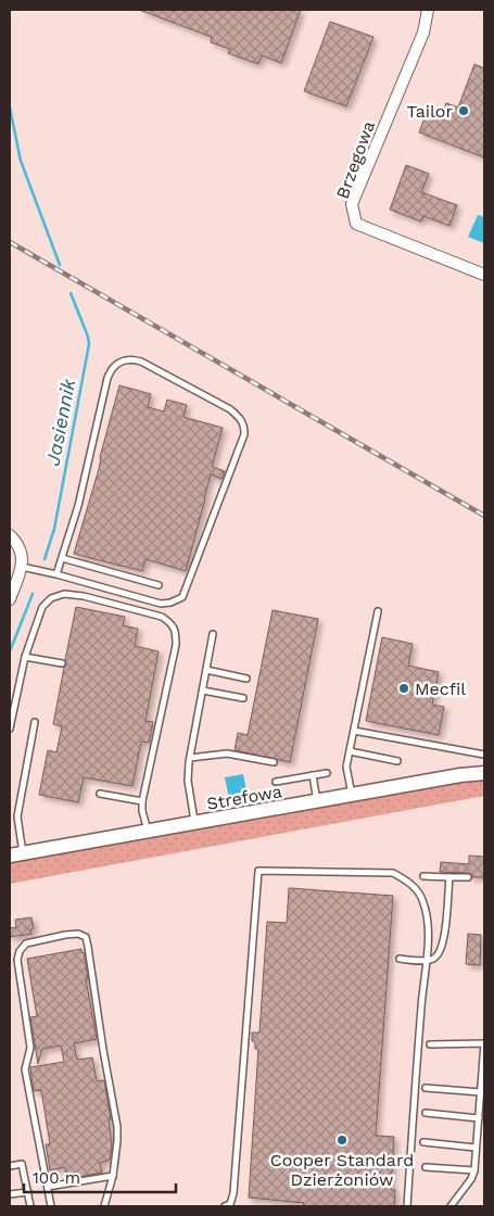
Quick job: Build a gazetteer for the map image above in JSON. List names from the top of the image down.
{
  "streets": {
    "street": ["Brzegowa", "Strefowa"]
  },
  "water": ["Jasiennik"],
  "places": ["Tailor", "Mecfil", "Cooper Standard Dzierżoniów"],
  "scale_bar": "100 m"
}
